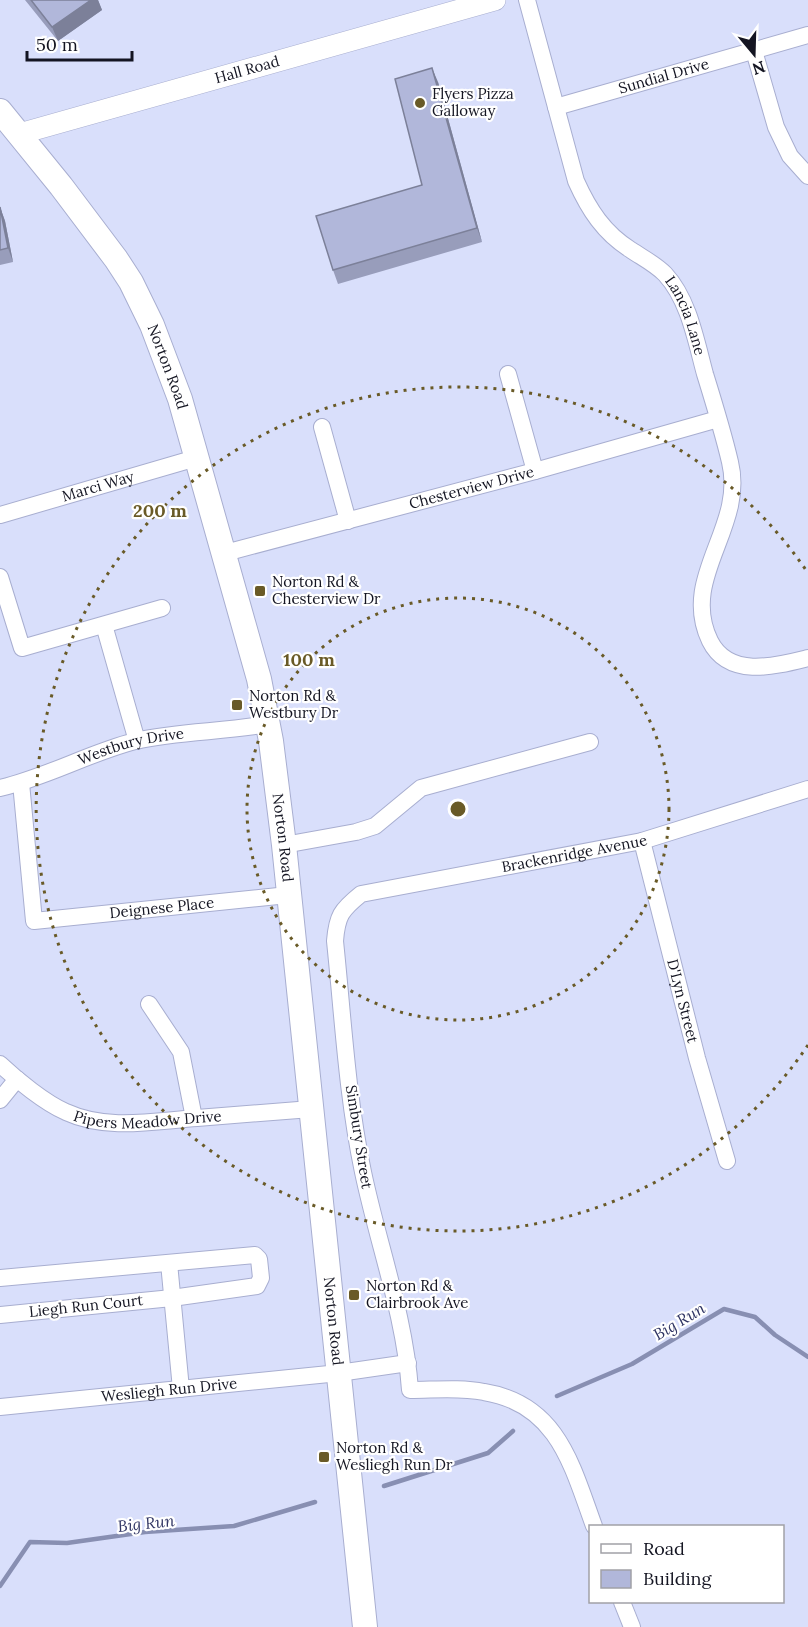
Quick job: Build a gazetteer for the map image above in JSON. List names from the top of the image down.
{
  "streets": {
    "main road": ["Norton Road"],
    "street": [
      "Hall Road",
      "Sundial Drive",
      "Lancia Lane",
      "Marci Way",
      "Chesterview Drive",
      "Westbury Drive",
      "Brackenridge Avenue",
      "Deignese Place",
      "D'Lyn Street",
      "Pipers Meadow Drive",
      "Simbury Street",
      "Liegh Run Court",
      "Wesliegh Run Drive"
    ]
  },
  "crossings": [
    ["Hall Road", "Norton Road"],
    ["Sundial Drive", "Lancia Lane"],
    ["Lancia Lane", "Chesterview Drive"],
    ["Norton Road", "Marci Way"],
    ["Norton Road", "Chesterview Drive"],
    ["Norton Road", "Westbury Drive"],
    ["Norton Road", "Deignese Place"],
    ["Norton Road", "Pipers Meadow Drive"],
    ["Norton Road", "Wesliegh Run Drive"],
    ["Westbury Drive", "Deignese Place"],
    ["Brackenridge Avenue", "D'Lyn Street"],
    ["Brackenridge Avenue", "Simbury Street"],
    ["Simbury Street", "Wesliegh Run Drive"]
  ],
  "water": ["Big Run"],
  "places": {
    "other": ["Flyers Pizza Galloway"],
    "transit": [
      "Norton Rd & Chesterview Dr",
      "Norton Rd & Westbury Dr",
      "Norton Rd & Clairbrook Ave",
      "Norton Rd & Wesliegh Run Dr"
    ]
  },
  "legend": ["Road", "Building"],
  "scale_bar": "50 m",
  "north": "bottom",
  "rings": ["200 m", "100 m"]
}
